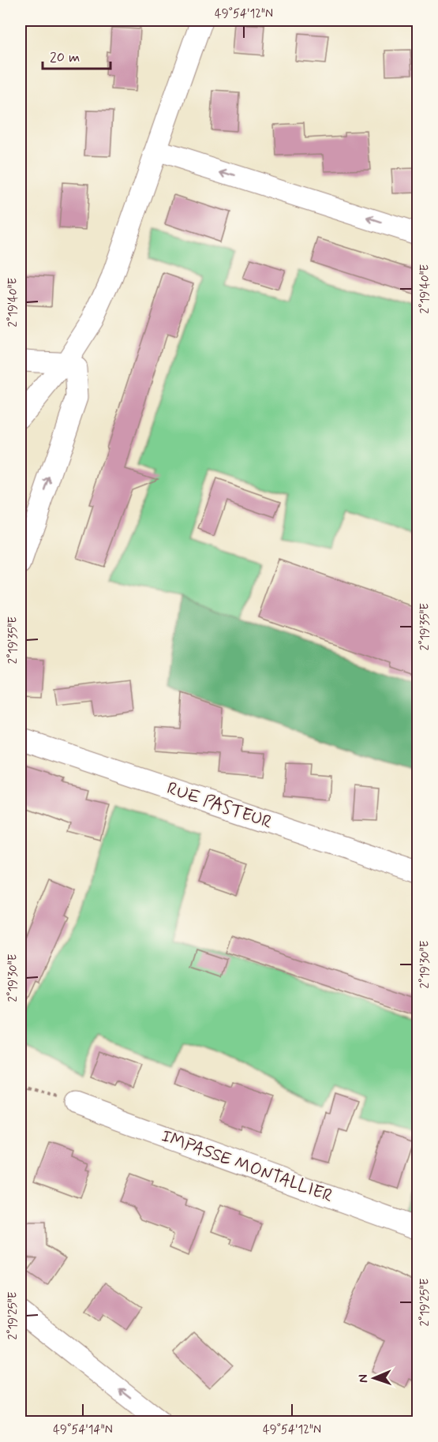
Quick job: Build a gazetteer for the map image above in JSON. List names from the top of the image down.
{
  "streets": {
    "street": ["RUE PASTEUR", "IMPASSE MONTALLIER"]
  },
  "scale_bar": "20 m",
  "north": "left",
  "coordinates": [
    "49°54'12\"N",
    "2°19'40\"E",
    "2°19'35\"E",
    "2°19'30\"E",
    "2°19'25\"E",
    "49°54'14\"N"
  ]
}
